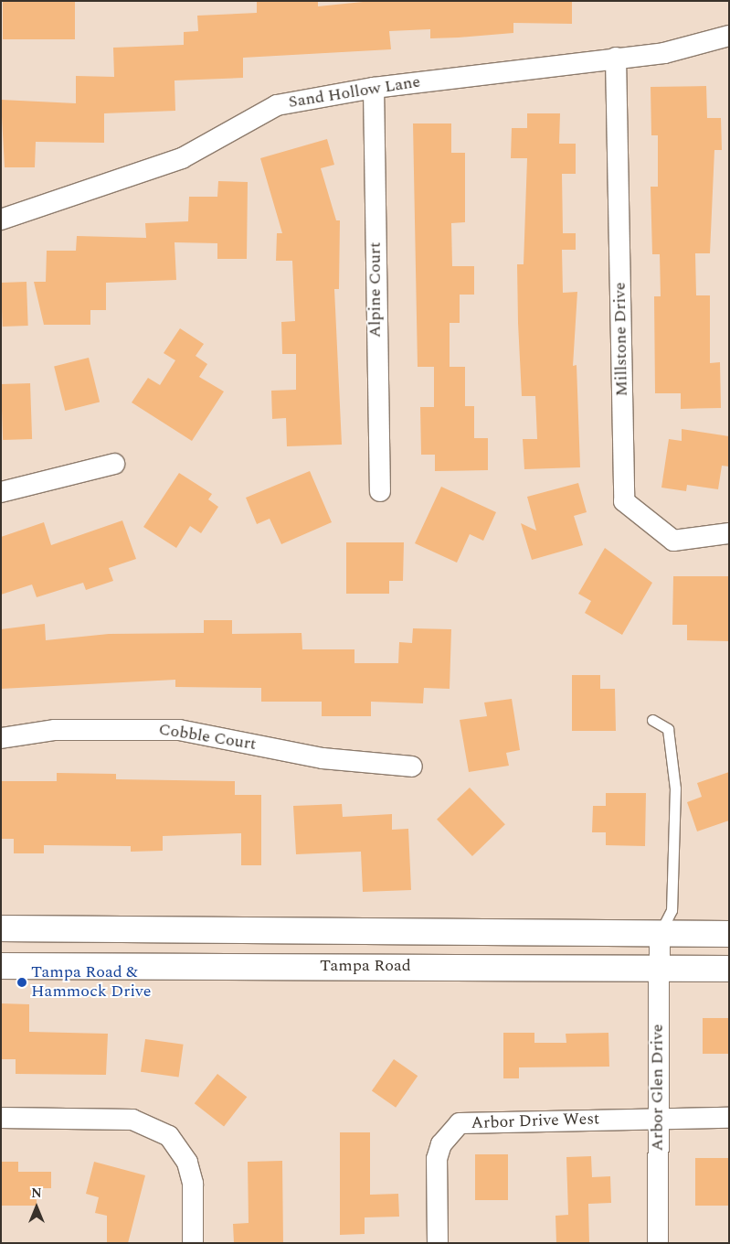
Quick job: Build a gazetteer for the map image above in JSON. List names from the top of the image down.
{
  "streets": {
    "main road": ["Tampa Road"],
    "street": [
      "Sand Hollow Lane",
      "Alpine Court",
      "Millstone Drive",
      "Cobble Court",
      "Arbor Glen Drive",
      "Arbor Drive West"
    ]
  },
  "crossings": [
    ["Sand Hollow Lane", "Alpine Court"],
    ["Sand Hollow Lane", "Millstone Drive"],
    ["Tampa Road", "Arbor Glen Drive"],
    ["Arbor Glen Drive", "Arbor Drive West"]
  ],
  "places": ["Tampa Road & Hammock Drive"],
  "north": "top"
}
